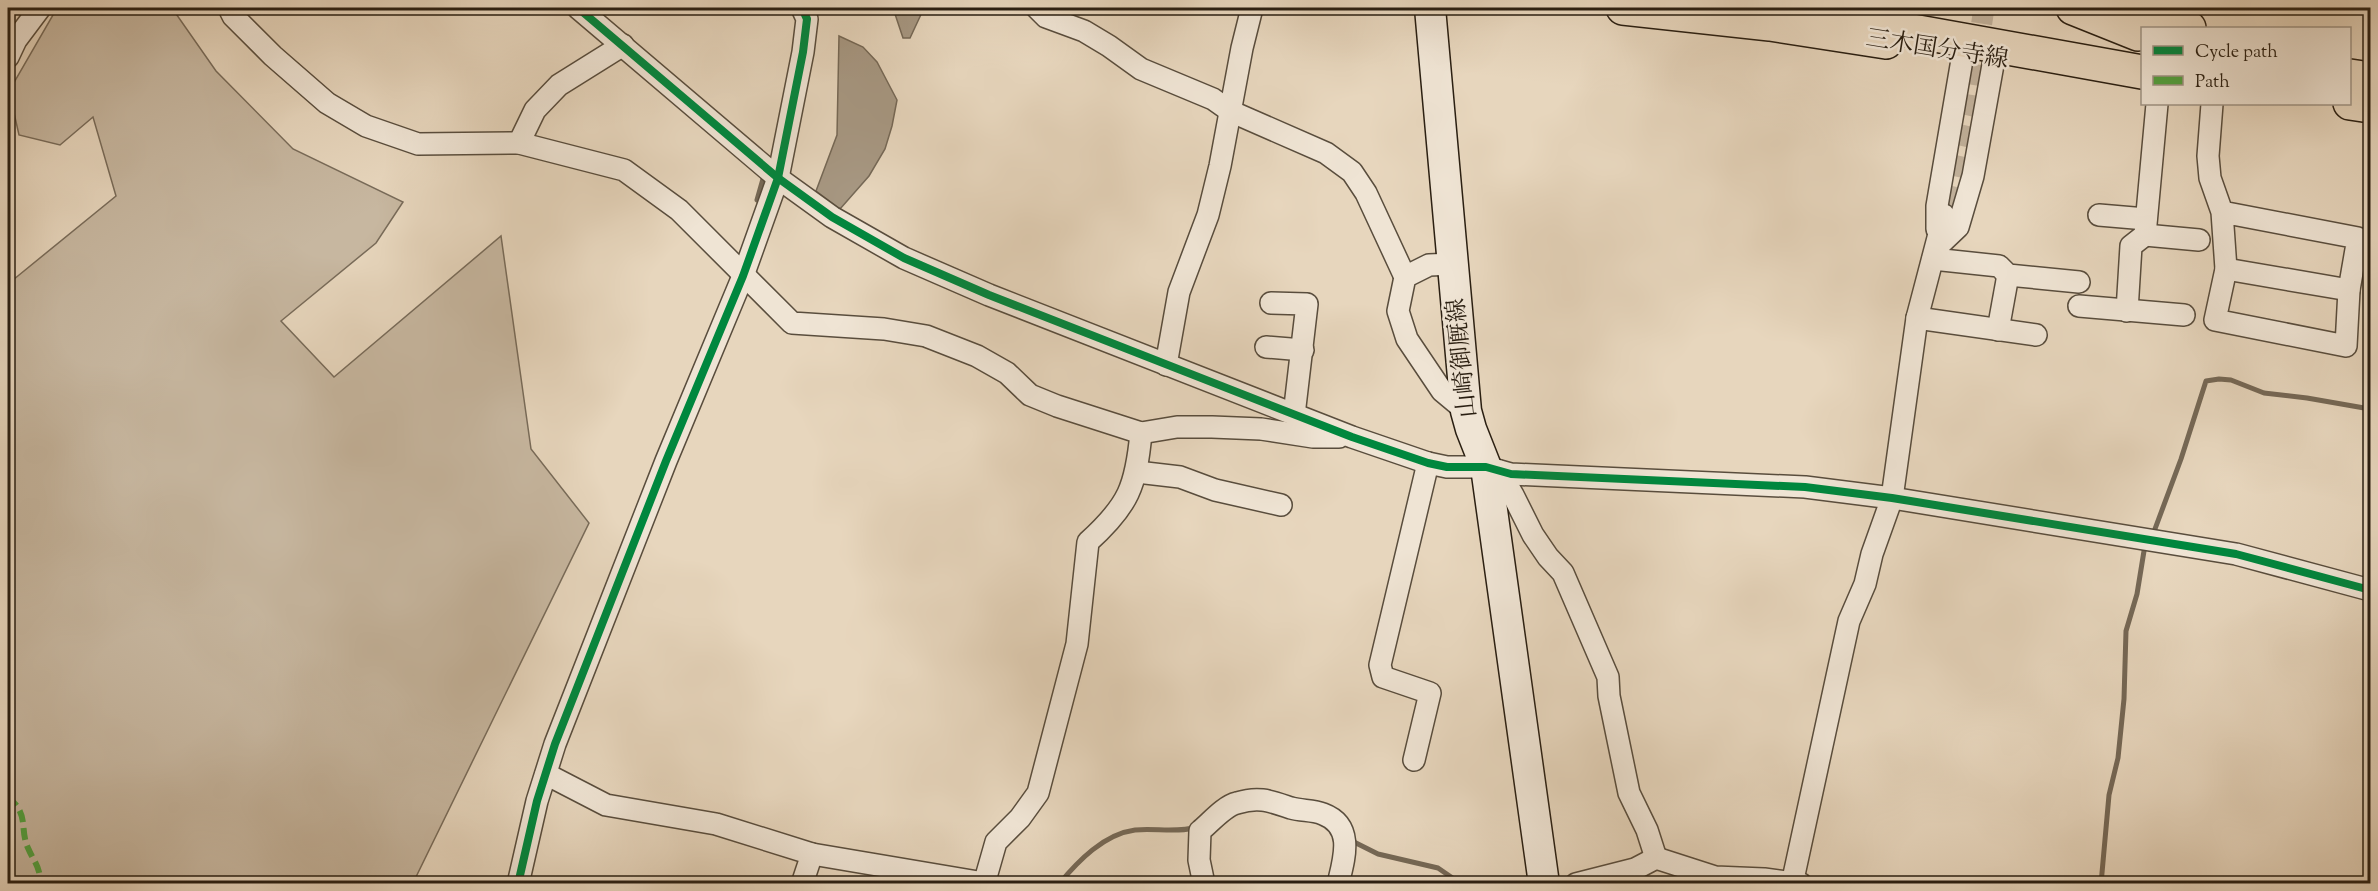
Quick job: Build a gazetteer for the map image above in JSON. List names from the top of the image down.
{
  "streets": {
    "main road": ["三木国分寺線", "山崎御厩線"]
  },
  "legend": ["Cycle path", "Path"]
}
